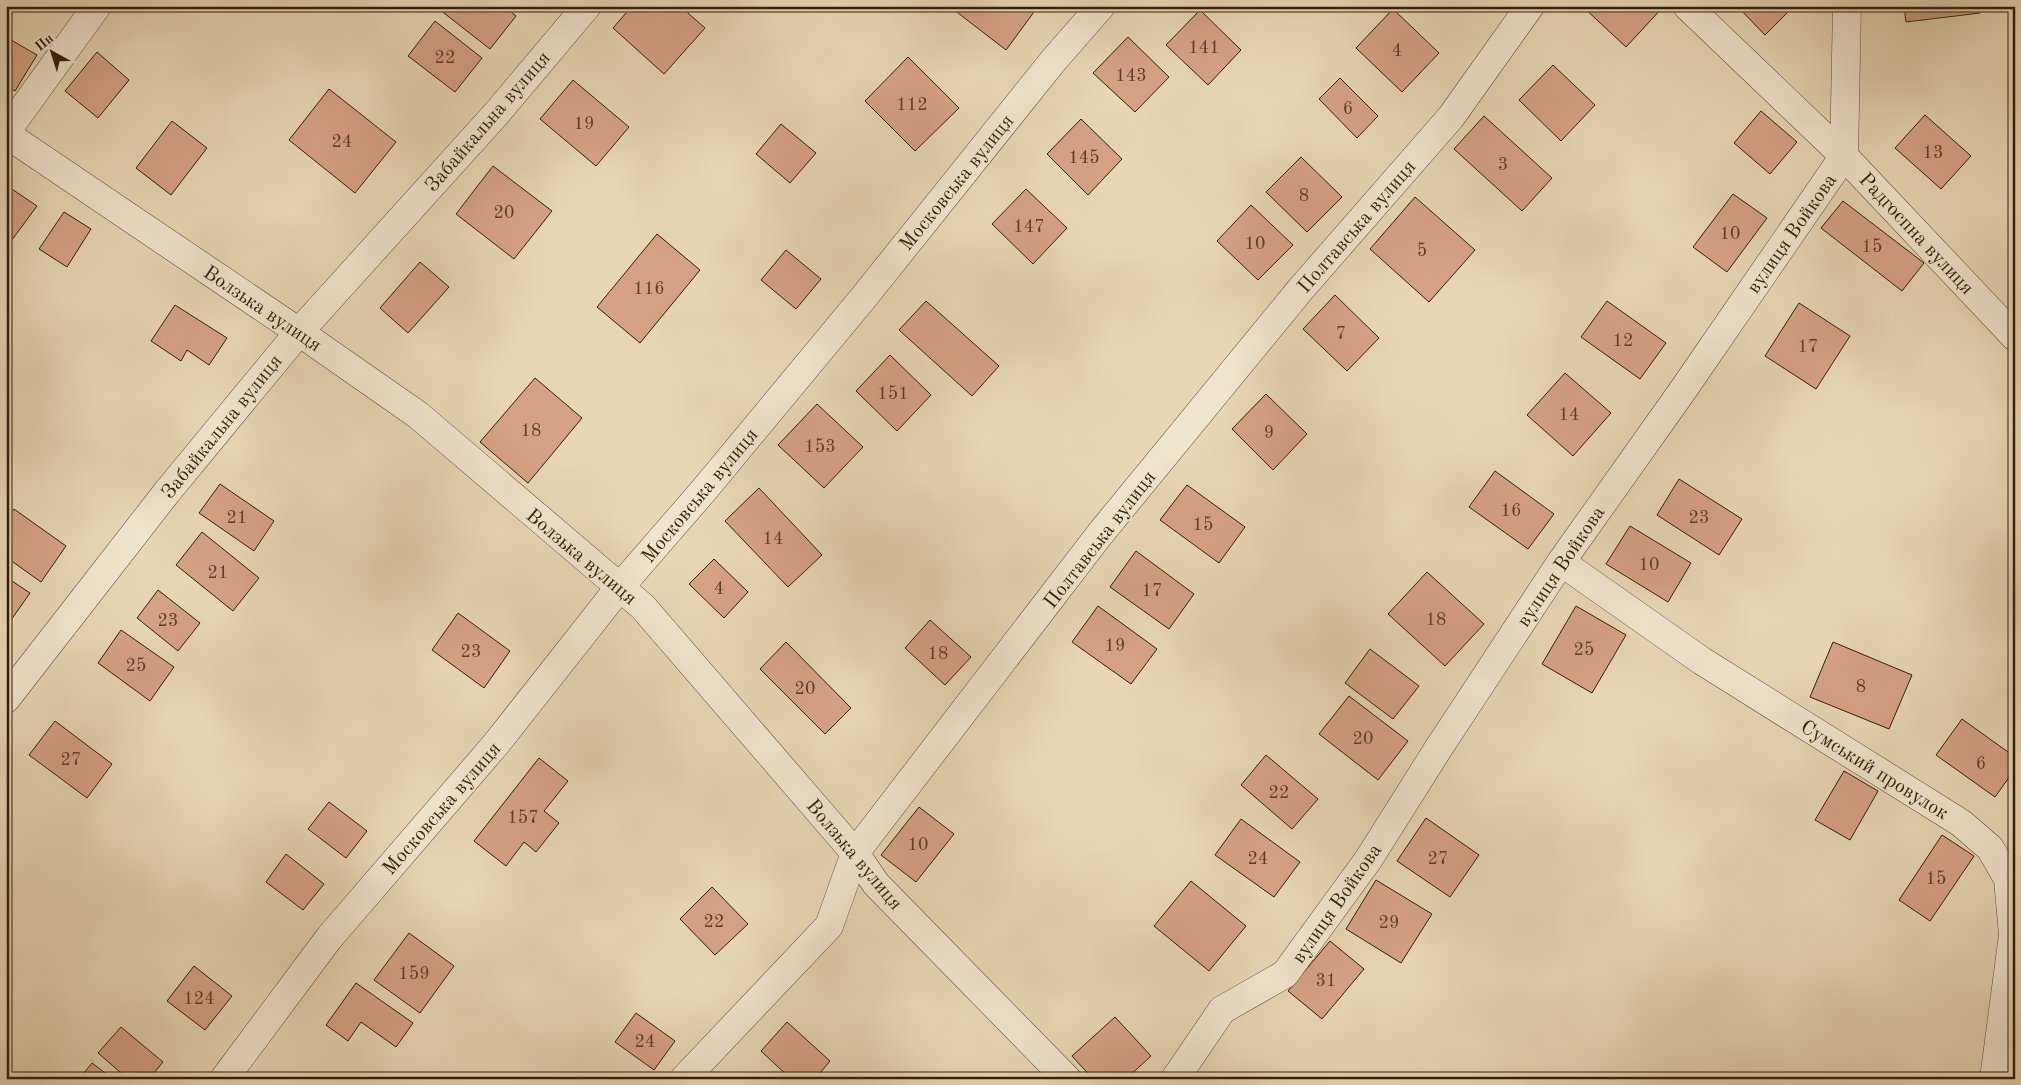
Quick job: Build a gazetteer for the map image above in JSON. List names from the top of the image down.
{
  "streets": {
    "street": [
      "Забайкальна вулиця",
      "Московська вулиця",
      "Полтавська вулиця",
      "вулиця Войкова",
      "Радгоспна вулиця",
      "Волзька вулиця",
      "Сумський провулок"
    ]
  },
  "crossings": [
    ["Забайкальна вулиця", "Волзька вулиця"],
    ["Московська вулиця", "Волзька вулиця"],
    ["Полтавська вулиця", "Волзька вулиця"],
    ["вулиця Войкова", "Радгоспна вулиця"],
    ["вулиця Войкова", "Сумський провулок"]
  ],
  "house_numbers": [
    "141",
    "4",
    "22",
    "143",
    "112",
    "6",
    "19",
    "24",
    "13",
    "145",
    "3",
    "8",
    "20",
    "147",
    "10",
    "10",
    "15",
    "5",
    "116",
    "7",
    "12",
    "17",
    "151",
    "14",
    "18",
    "9",
    "153",
    "16",
    "21",
    "23",
    "15",
    "14",
    "10",
    "21",
    "4",
    "17",
    "18",
    "23",
    "19",
    "25",
    "23",
    "18",
    "25",
    "8",
    "20",
    "20",
    "27",
    "6",
    "22",
    "157",
    "10",
    "24",
    "27",
    "15",
    "22",
    "29",
    "159",
    "31",
    "124",
    "24"
  ],
  "north": "top left"
}
